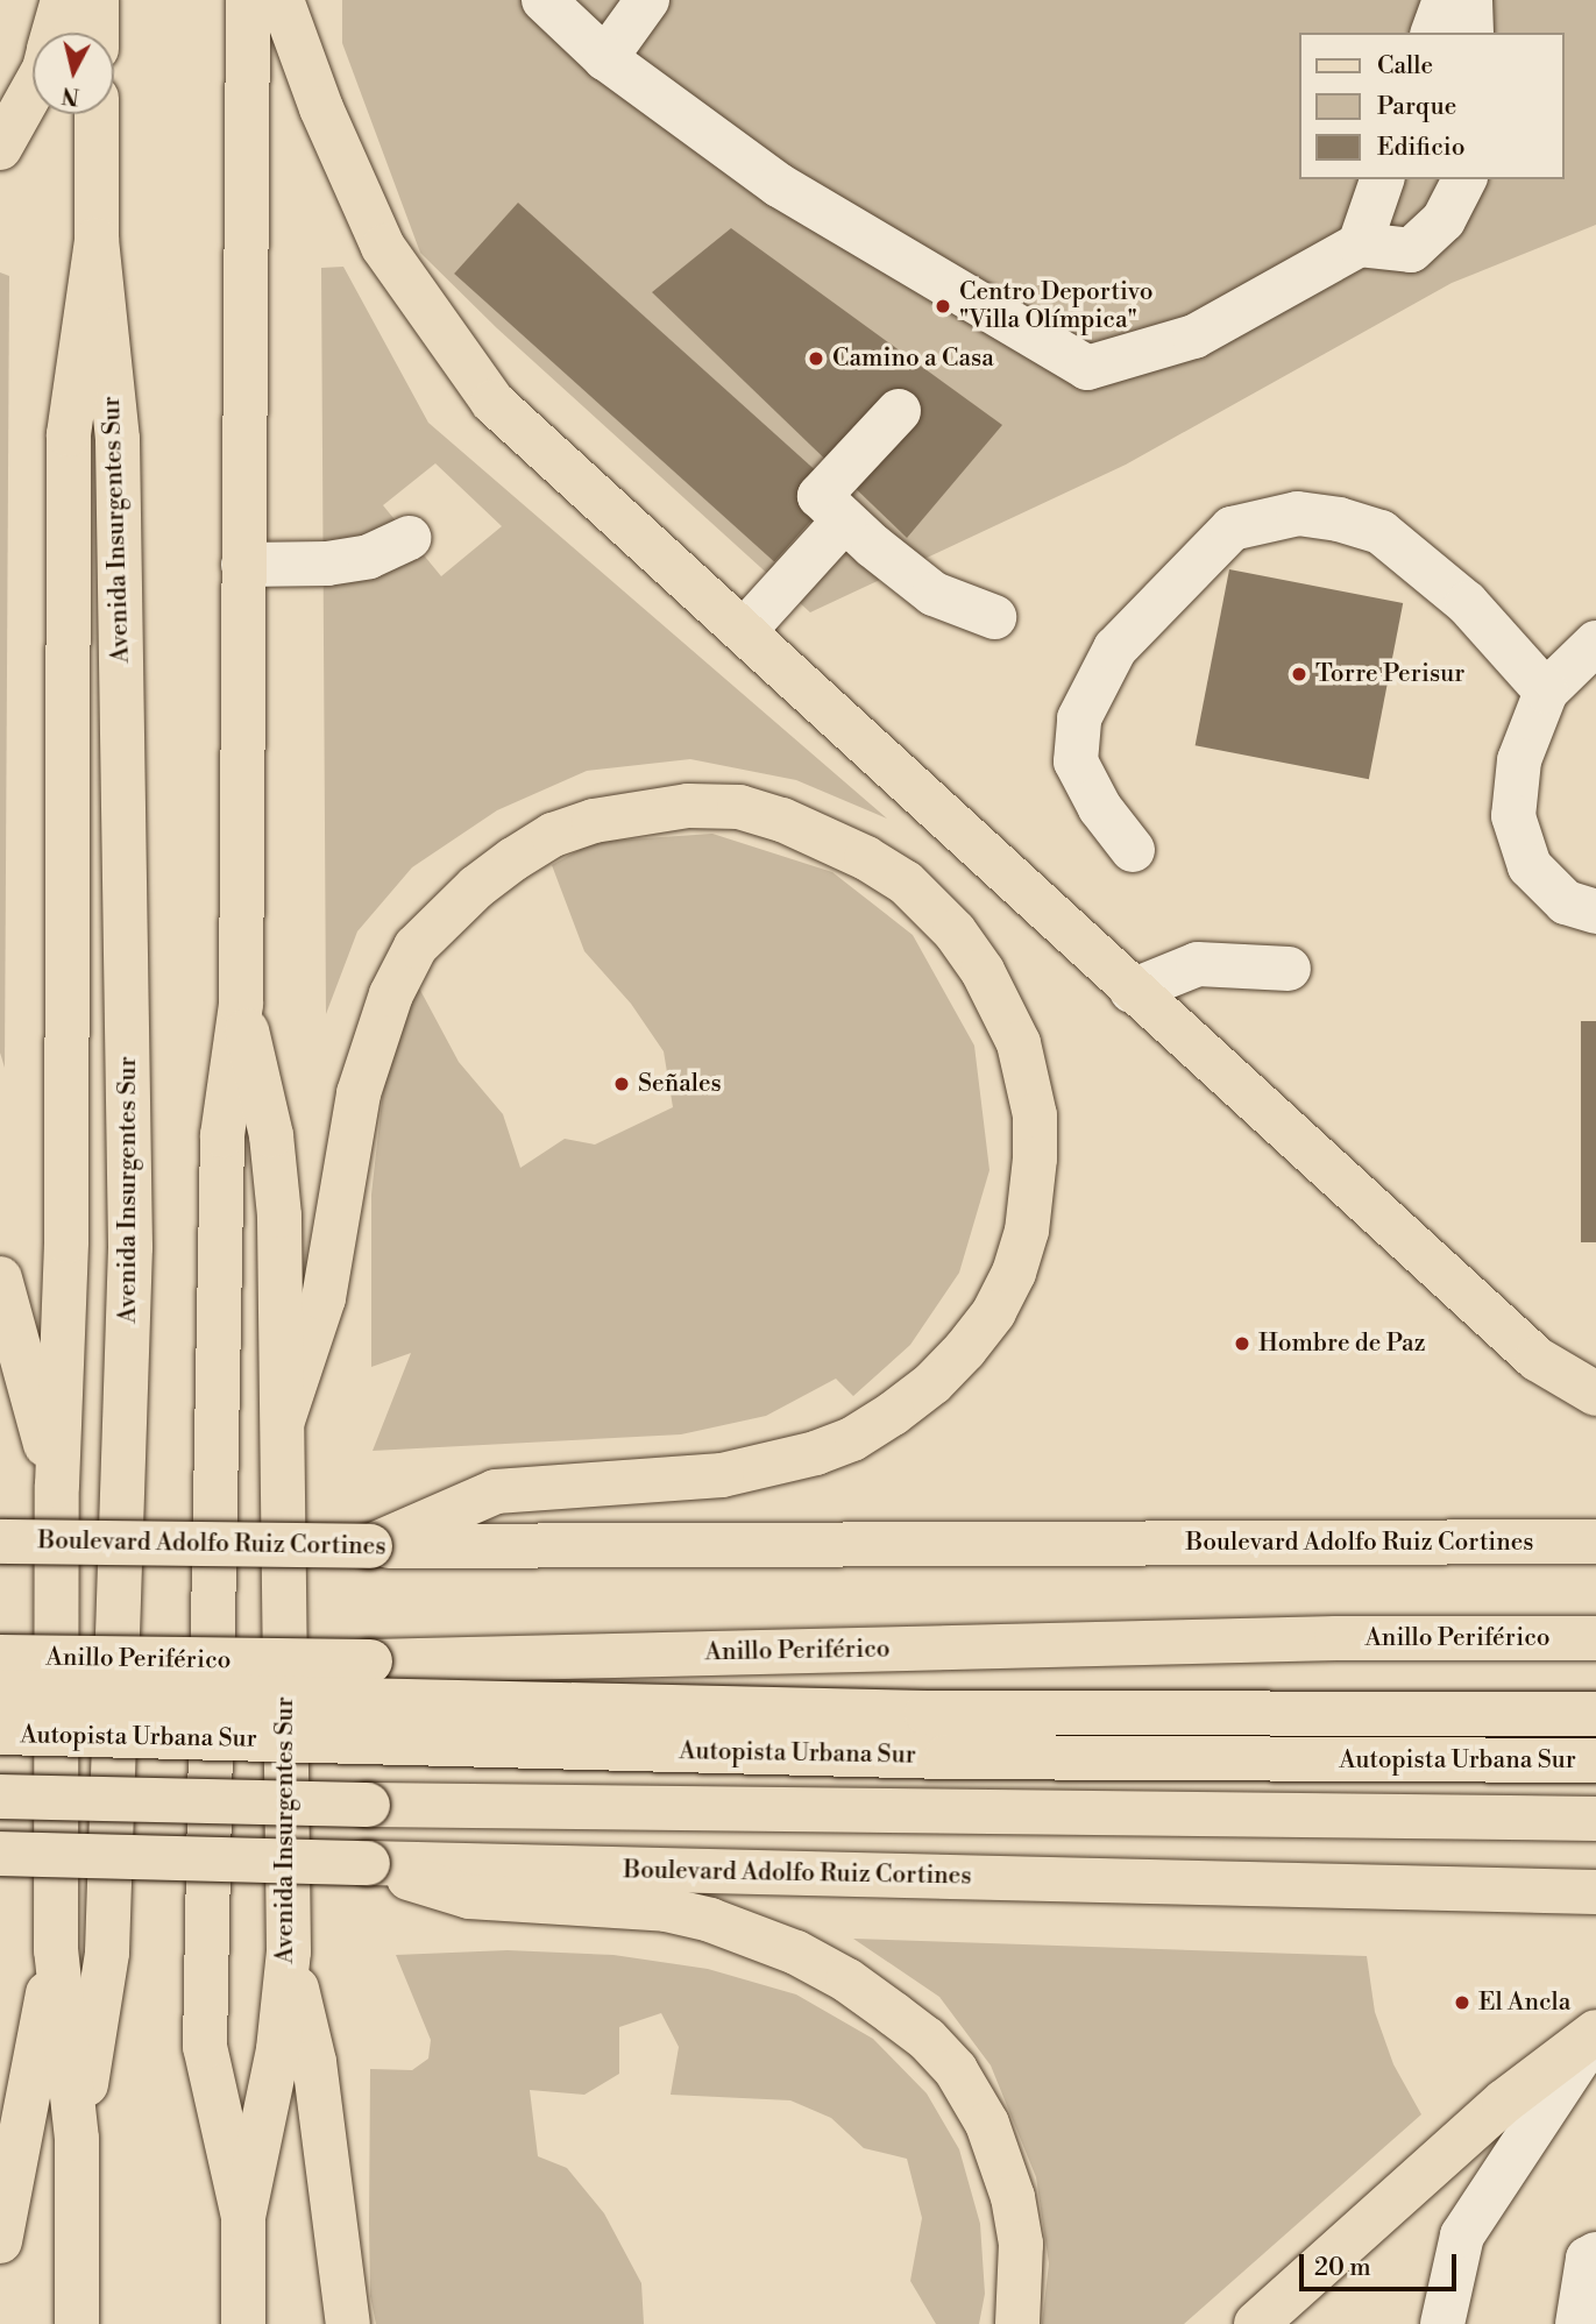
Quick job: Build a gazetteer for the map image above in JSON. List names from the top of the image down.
{
  "streets": {
    "main road": [
      "Avenida Insurgentes Sur",
      "Boulevard Adolfo Ruiz Cortines",
      "Anillo Periférico",
      "Autopista Urbana Sur"
    ]
  },
  "places": [
    "Centro Deportivo \"Villa Olímpica\"",
    "Camino a Casa",
    "Torre Perisur",
    "Señales",
    "Hombre de Paz",
    "El Ancla"
  ],
  "legend": ["Calle", "Parque", "Edificio"],
  "scale_bar": "20 m",
  "north": "bottom"
}
